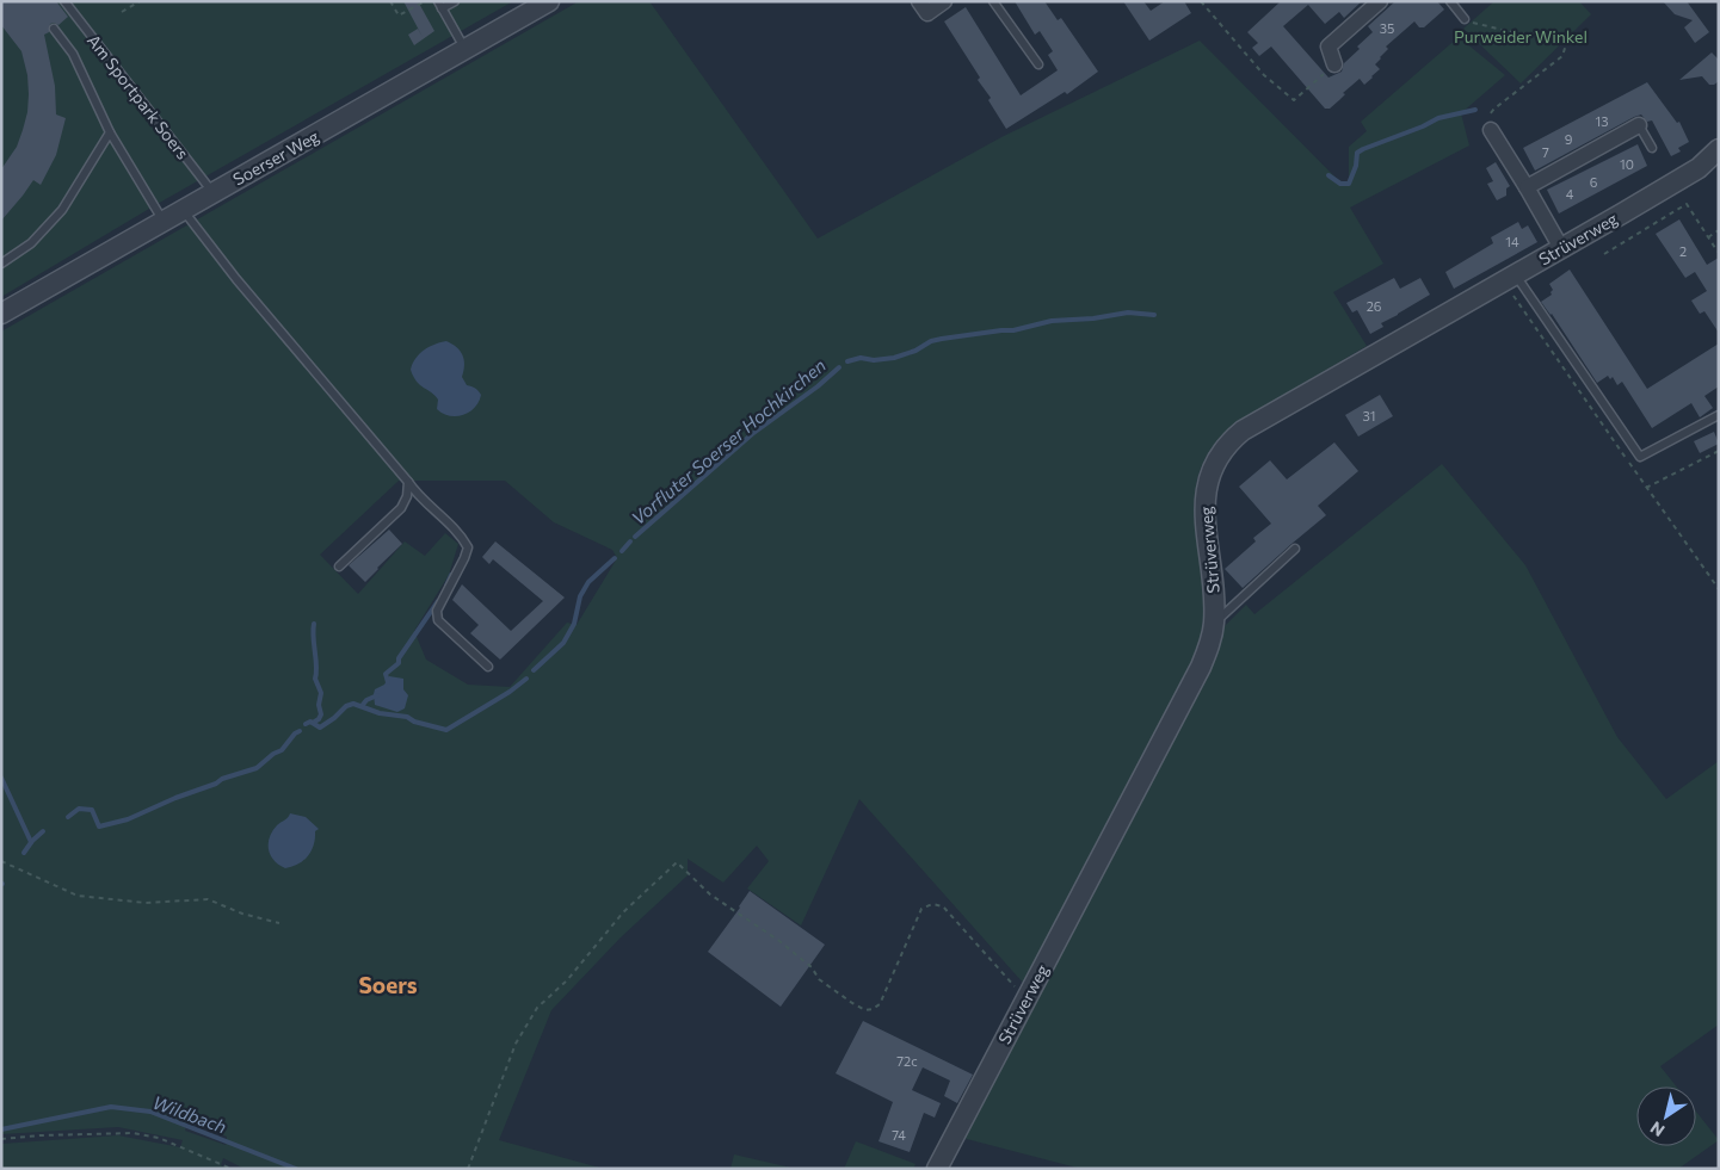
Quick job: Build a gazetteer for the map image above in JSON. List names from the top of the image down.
{
  "streets": {
    "street": ["Soerser Weg", "Strüverweg"],
    "lane": ["Am Sportpark Soers"]
  },
  "crossings": [
    ["Am Sportpark Soers", "Soerser Weg"]
  ],
  "districts": ["Soers"],
  "water": ["Vorfluter Soerser Hochkirchen", "Wildbach"],
  "parks": ["Purweider Winkel"],
  "house_numbers": [
    "35",
    "13",
    "9",
    "7",
    "10",
    "6",
    "4",
    "14",
    "2",
    "26",
    "31",
    "72c",
    "74"
  ],
  "north": "bottom left"
}
